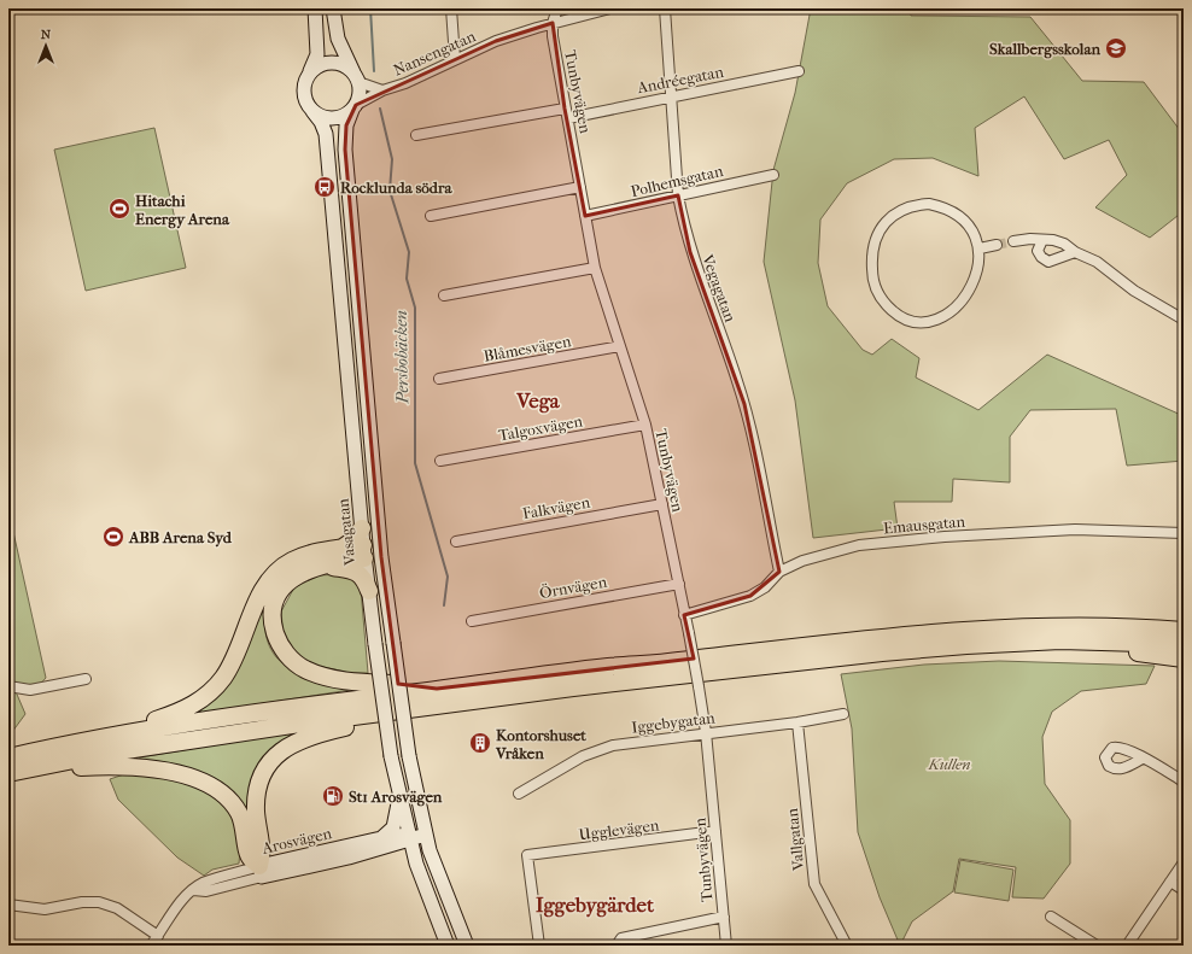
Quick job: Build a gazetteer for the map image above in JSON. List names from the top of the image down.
{
  "streets": {
    "street": [
      "Nansengatan",
      "Andréegatan",
      "Tunbyvägen",
      "Polhemsgatan",
      "Vegagatan",
      "Blåmesvägen",
      "Talgoxvägen",
      "Falkvägen",
      "Emausgatan",
      "Vasagatan",
      "Örnvägen",
      "Iggebygatan",
      "Ugglevägen",
      "Vallgatan",
      "Arosvägen"
    ]
  },
  "crossings": [
    ["Nansengatan", "Tunbyvägen"],
    ["Nansengatan", "Vasagatan"],
    ["Andréegatan", "Tunbyvägen"],
    ["Andréegatan", "Vegagatan"],
    ["Tunbyvägen", "Polhemsgatan"],
    ["Tunbyvägen", "Blåmesvägen"],
    ["Tunbyvägen", "Talgoxvägen"],
    ["Tunbyvägen", "Falkvägen"],
    ["Tunbyvägen", "Emausgatan"],
    ["Tunbyvägen", "Örnvägen"],
    ["Tunbyvägen", "Iggebygatan"],
    ["Tunbyvägen", "Ugglevägen"],
    ["Polhemsgatan", "Vegagatan"],
    ["Vegagatan", "Emausgatan"],
    ["Vasagatan", "Arosvägen"],
    ["Iggebygatan", "Vallgatan"]
  ],
  "districts": ["Vega", "Iggebygärdet"],
  "water": ["Persbobäcken"],
  "parks": ["Kullen"],
  "places": {
    "school or university": ["Skallbergsskolan"],
    "bus stop": ["Rocklunda södra"],
    "sports": ["Hitachi Energy Arena", "ABB Arena Syd"],
    "building": ["Kontorshuset Vråken"],
    "fuel station": ["St1 Arosvägen"]
  },
  "north": "top"
}
